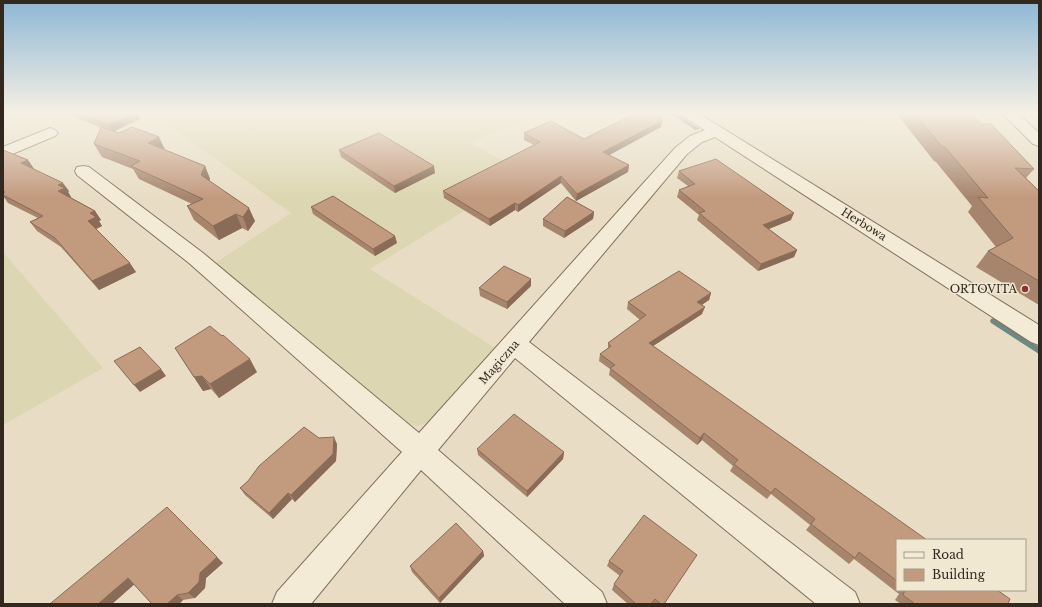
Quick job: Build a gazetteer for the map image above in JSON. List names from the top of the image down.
{
  "streets": {
    "street": ["Herbowa", "Magiczna"]
  },
  "places": ["ORTOVITA"],
  "legend": ["Road", "Building"]
}
